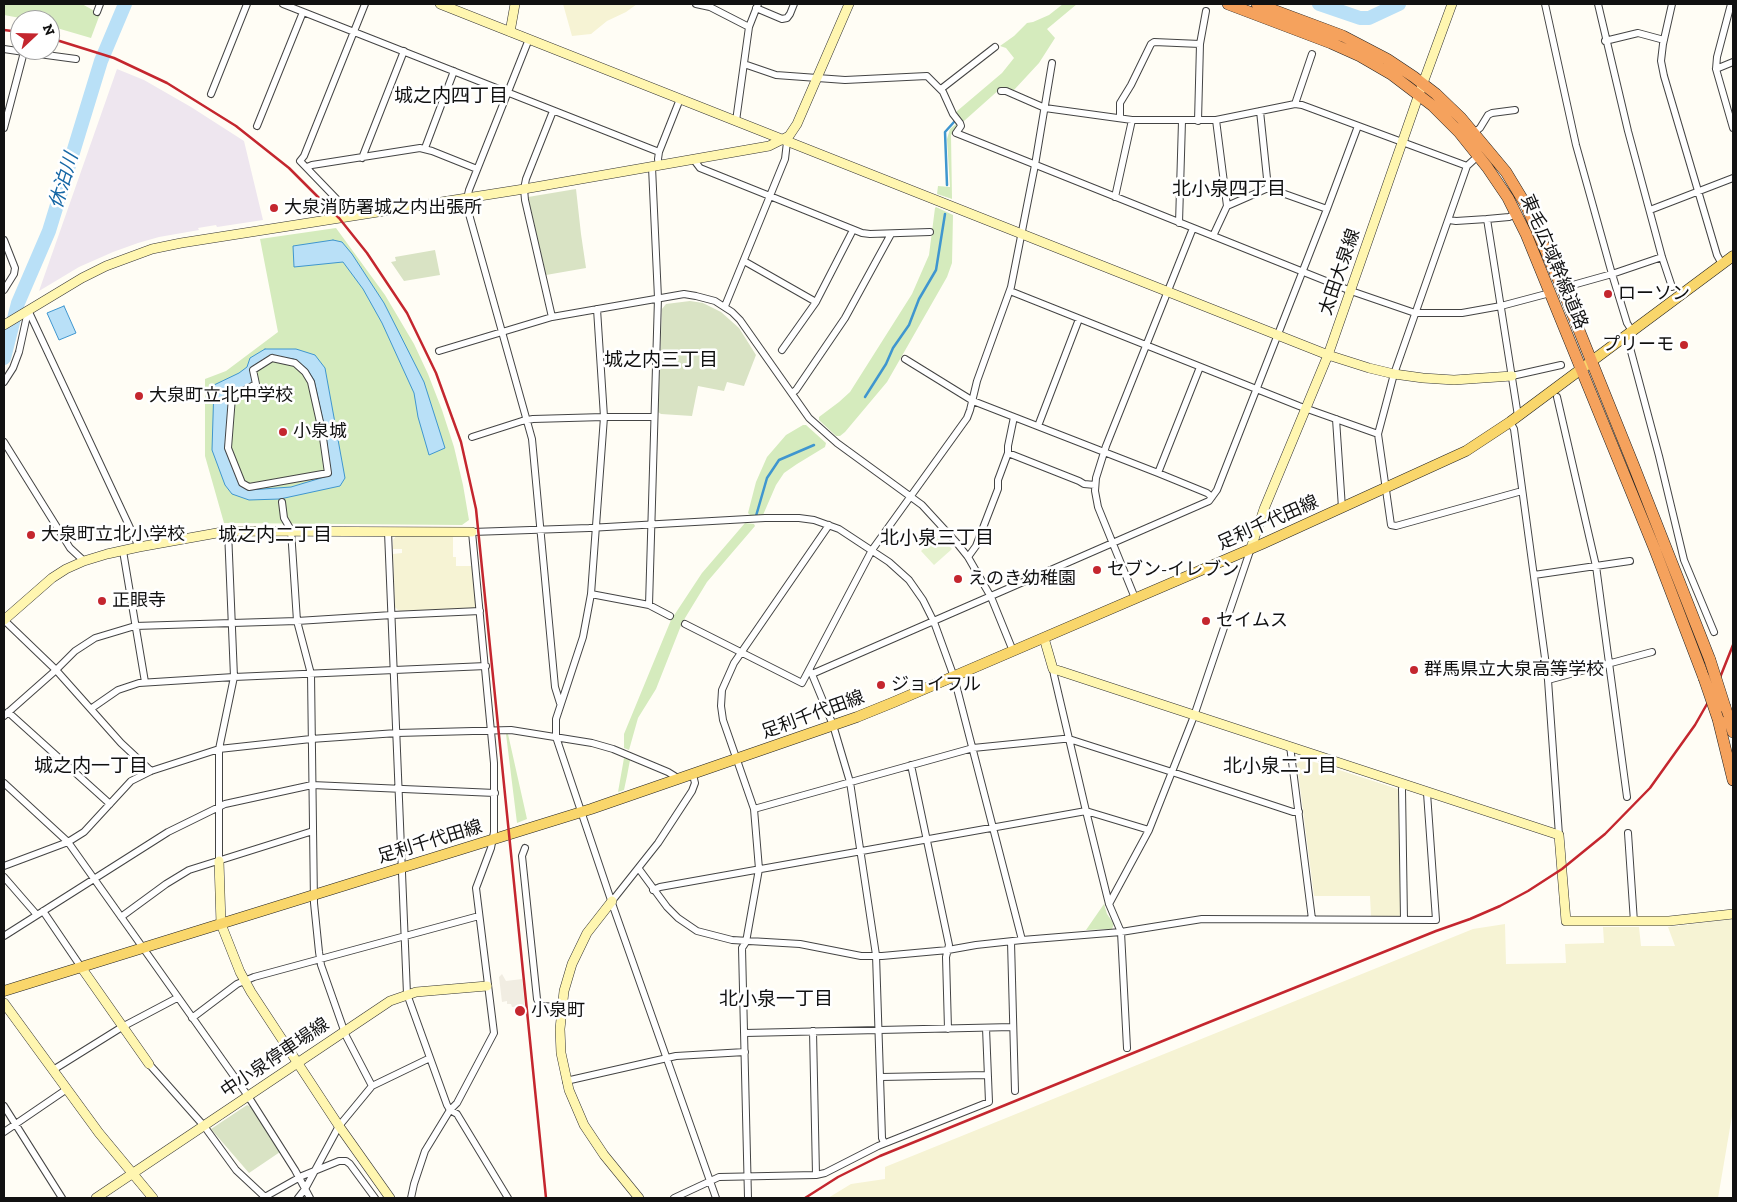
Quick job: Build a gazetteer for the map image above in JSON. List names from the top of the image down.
{
  "streets": {
    "highway": ["東毛広域幹線道路"],
    "main road": ["足利千代田線"],
    "street": ["太田大泉線", "中小泉停車場線"]
  },
  "crossings": [
    ["東毛広域幹線道路", "太田大泉線"],
    ["東毛広域幹線道路", "足利千代田線"],
    ["太田大泉線", "足利千代田線"]
  ],
  "districts": [
    "城之内四丁目",
    "北小泉四丁目",
    "城之内三丁目",
    "城之内二丁目",
    "北小泉三丁目",
    "城之内一丁目",
    "北小泉二丁目",
    "北小泉一丁目"
  ],
  "water": ["休泊川"],
  "places": [
    "大泉消防署城之内出張所",
    "ローソン",
    "プリーモ",
    "大泉町立北中学校",
    "小泉城",
    "大泉町立北小学校",
    "セブン-イレブン",
    "えのき幼稚園",
    "正眼寺",
    "セイムス",
    "群馬県立大泉高等学校",
    "ジョイフル",
    "小泉町"
  ],
  "north": "right"
}
